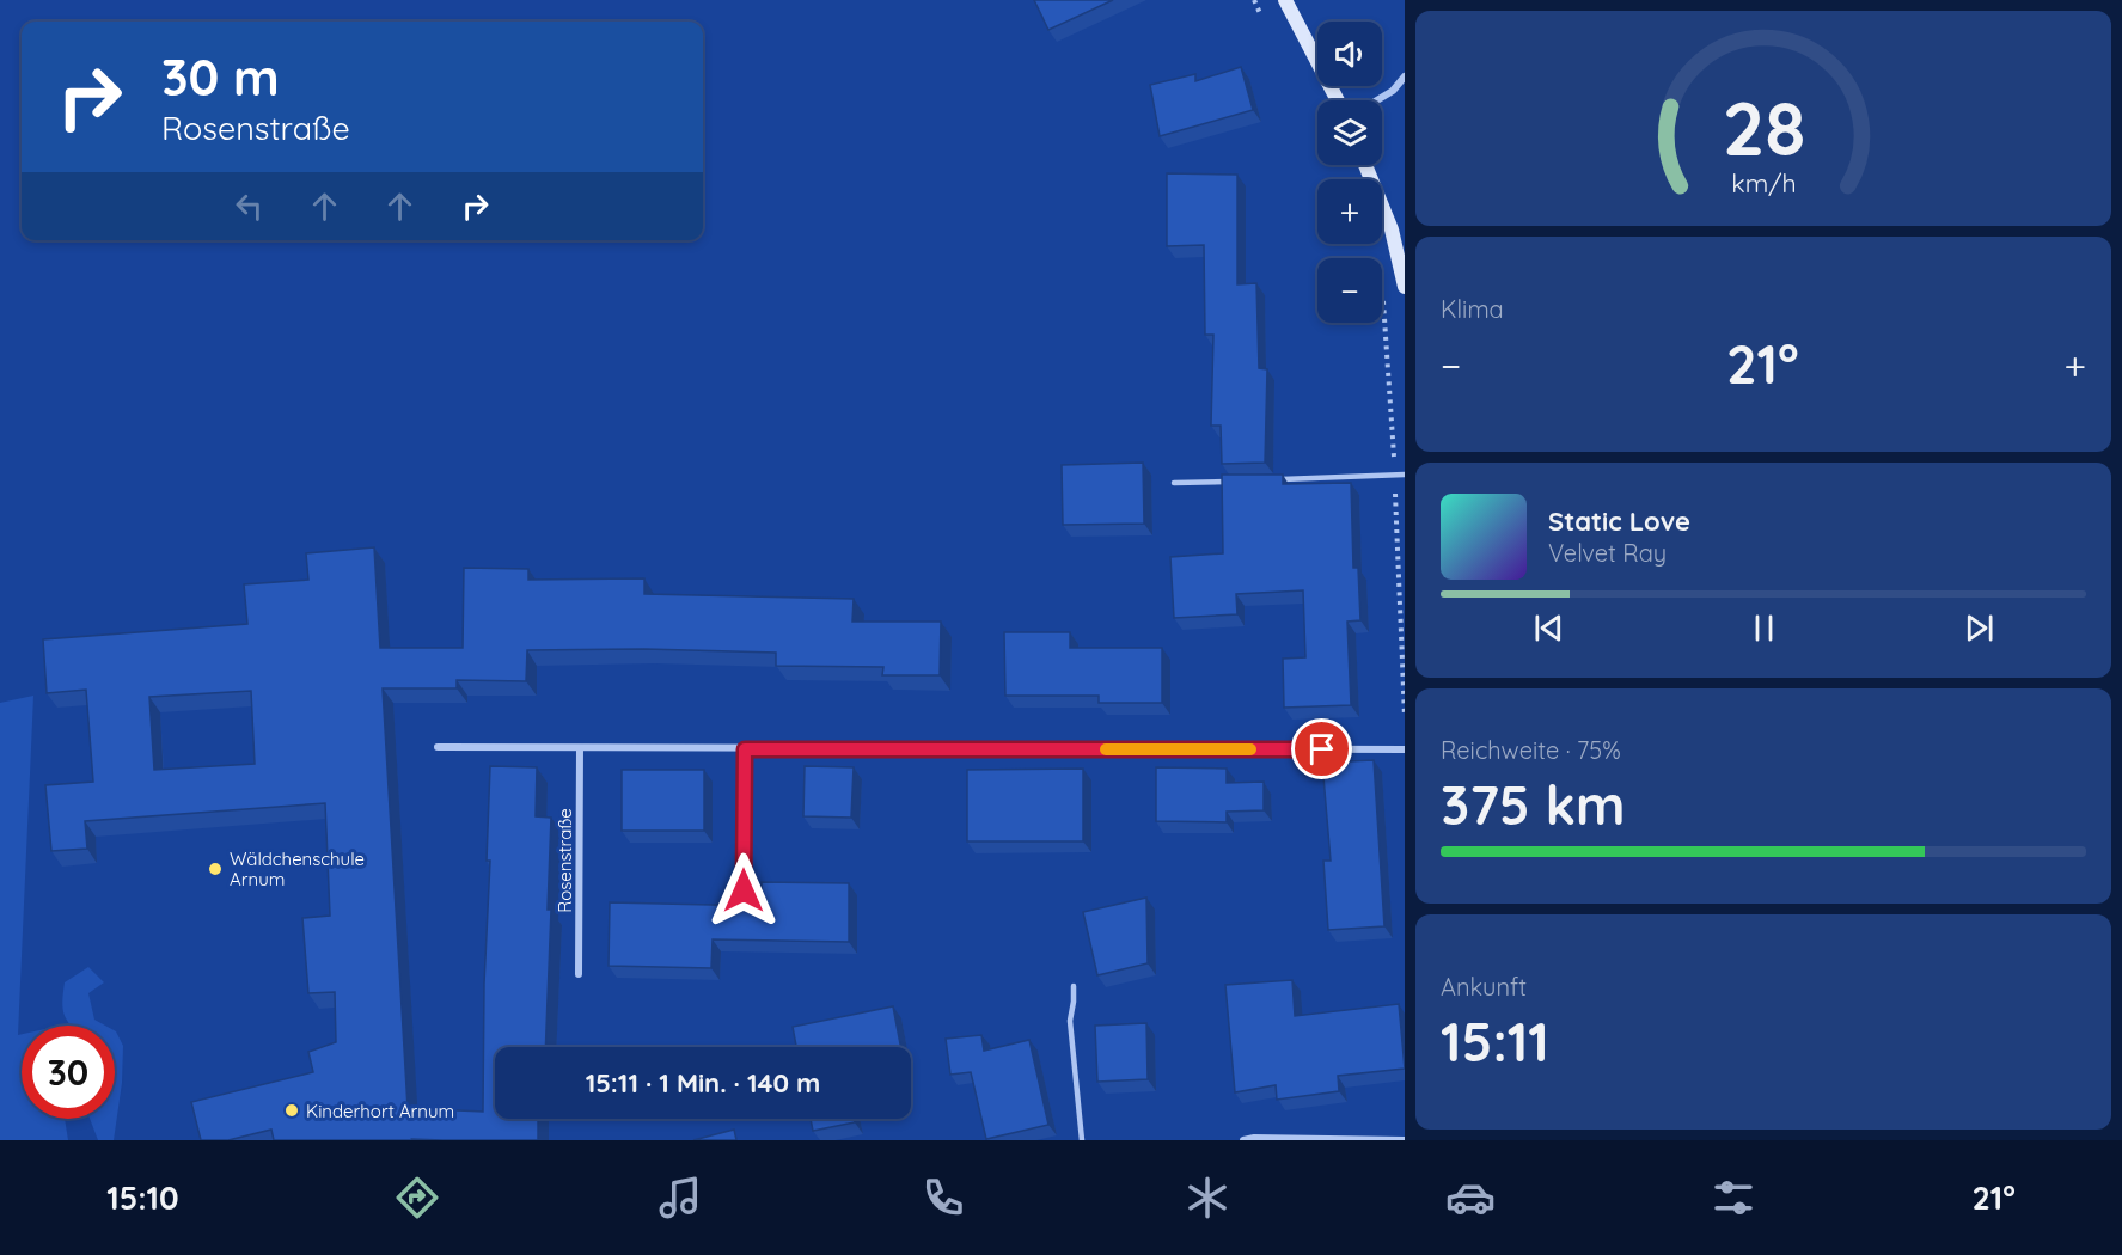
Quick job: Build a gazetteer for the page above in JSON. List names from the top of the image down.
{
  "streets": {
    "street": ["Rosenstraße"]
  },
  "places": ["Wäldchenschule Arnum", "Kinderhort Arnum"],
  "page": {
    "map_buttons": ["+", "−"],
    "turn": ["30 m", "Rosenstraße"],
    "tile": [
      "Klima",
      ["Reichweite · 75%", "375 km"],
      ["Ankunft", "15:11"]
    ],
    "heat": ["−", "21°", "+"],
    "song": ["Static Love", "Velvet Ray"],
    "limit": "30",
    "trip": "15:11 · 1 Min. · 140 m",
    "tabs": ["15:10", "21°"],
    "gauge": ["28", "km/h"]
  }
}
